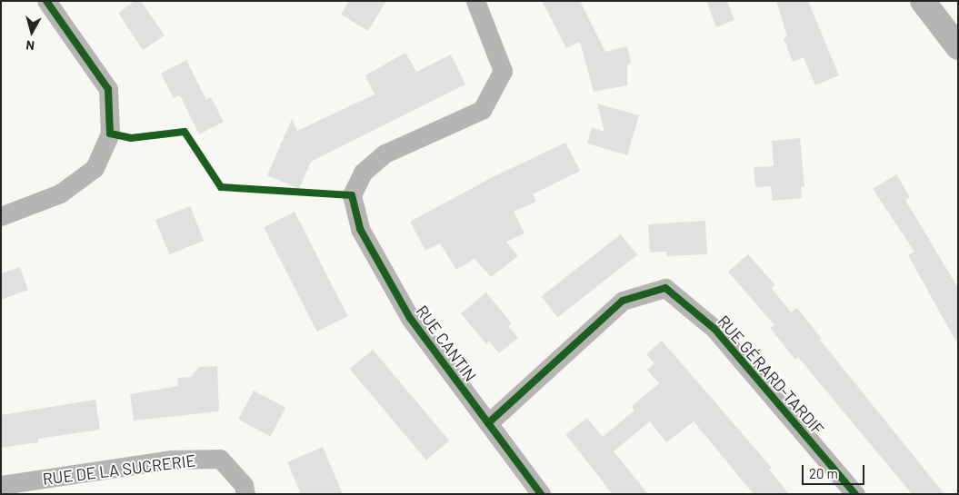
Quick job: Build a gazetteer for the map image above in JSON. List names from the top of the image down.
{
  "streets": {
    "street": ["RUE CANTIN", "RUE GÉRARD-TARDIF", "RUE DE LA SUCRERIE"]
  },
  "crossings": [
    ["RUE CANTIN", "RUE GÉRARD-TARDIF"]
  ],
  "scale_bar": "20 m",
  "north": "bottom"
}
